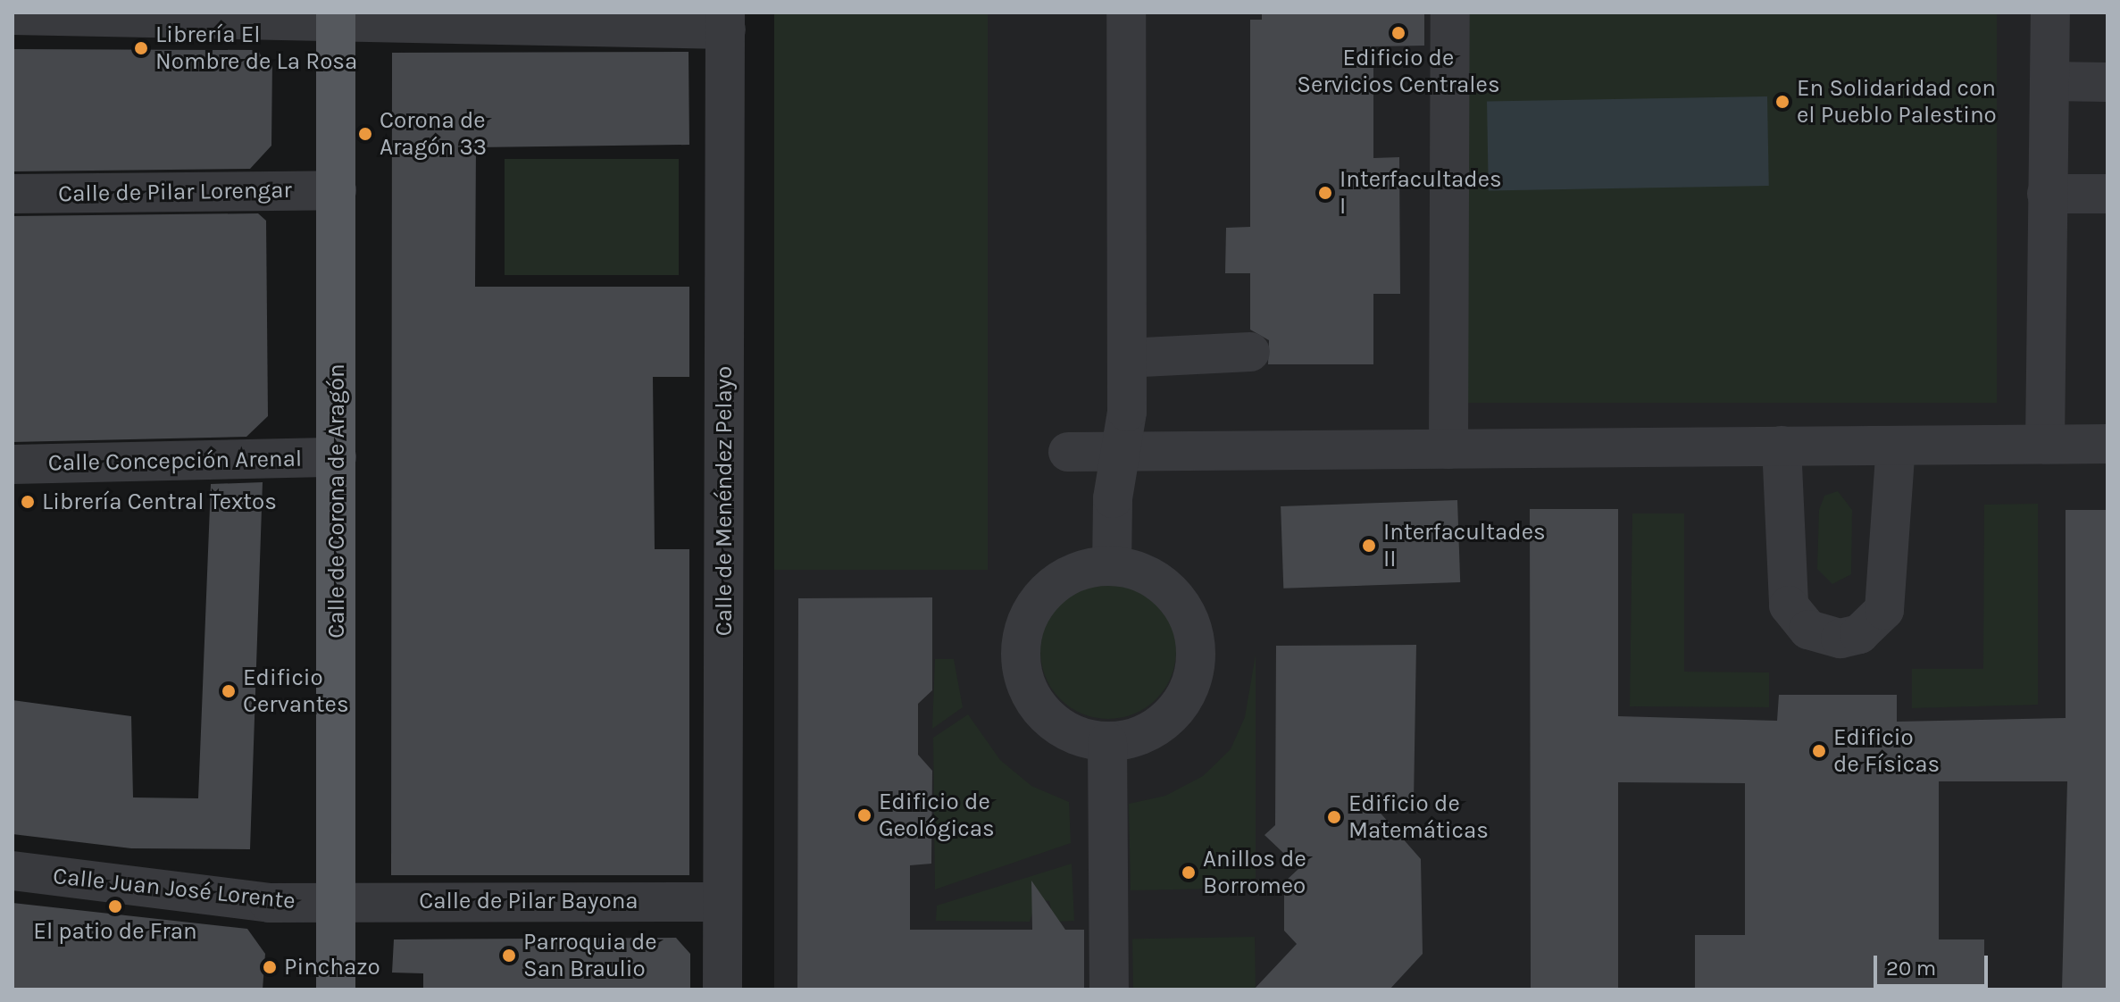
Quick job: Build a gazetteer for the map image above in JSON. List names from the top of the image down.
{
  "streets": {
    "main road": ["Calle de Corona de Aragón"],
    "street": [
      "Calle de Pilar Lorengar",
      "Calle Concepción Arenal",
      "Calle de Menéndez Pelayo",
      "Calle Juan José Lorente",
      "Calle de Pilar Bayona"
    ]
  },
  "crossings": [
    ["Calle de Pilar Lorengar", "Calle de Corona de Aragón"],
    ["Calle Concepción Arenal", "Calle de Corona de Aragón"],
    ["Calle de Corona de Aragón", "Calle Juan José Lorente"],
    ["Calle de Corona de Aragón", "Calle de Pilar Bayona"],
    ["Calle de Menéndez Pelayo", "Calle de Pilar Bayona"],
    ["Calle Juan José Lorente", "Calle de Pilar Bayona"]
  ],
  "places": [
    "Edificio de Servicios Centrales",
    "Librería El Nombre de La Rosa",
    "En Solidaridad con el Pueblo Palestino",
    "Corona de Aragón 33",
    "Interfacultades I",
    "Librería Central Textos",
    "Interfacultades II",
    "Edificio Cervantes",
    "Edificio de Físicas",
    "Edificio de Geológicas",
    "Edificio de Matemáticas",
    "Anillos de Borromeo",
    "El patio de Fran",
    "Parroquia de San Braulio",
    "Pinchazo"
  ],
  "scale_bar": "20 m"
}
